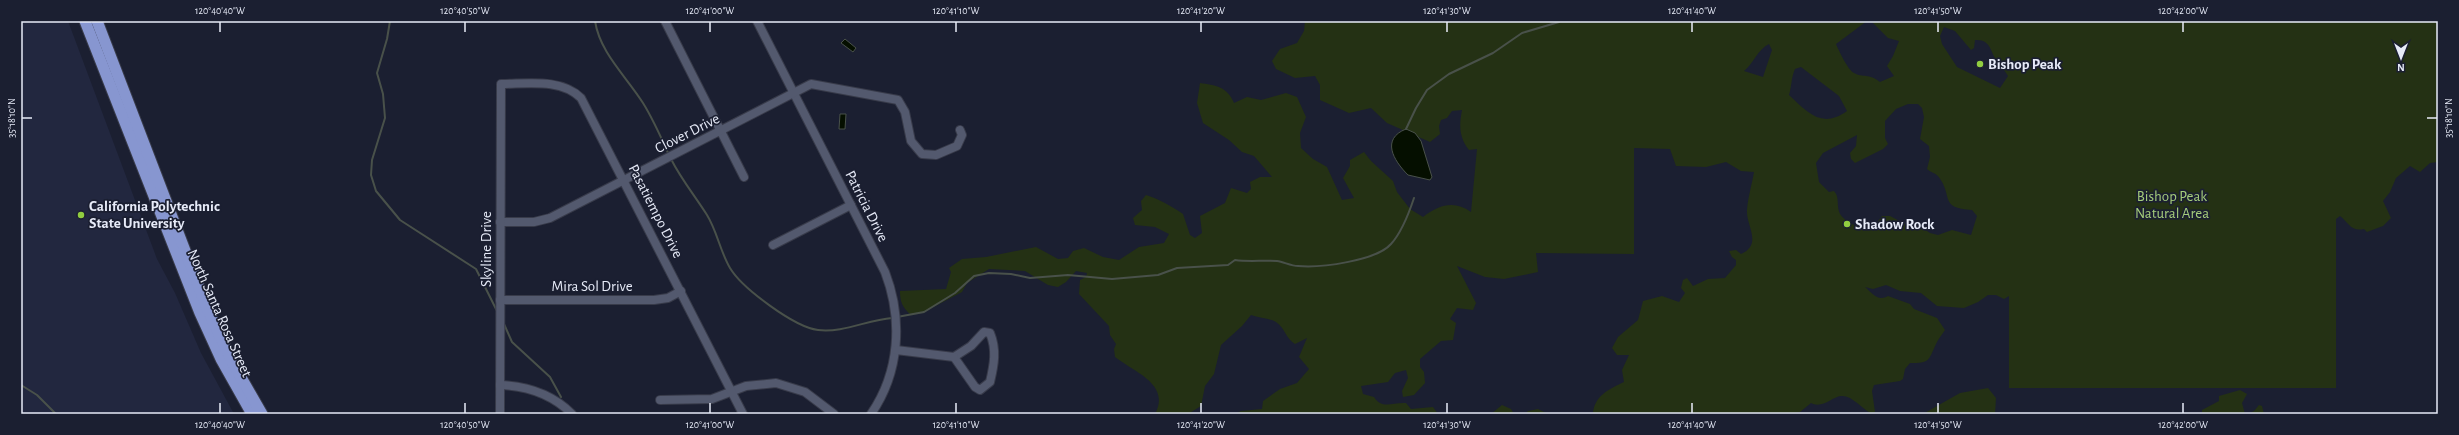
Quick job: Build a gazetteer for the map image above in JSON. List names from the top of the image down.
{
  "streets": {
    "highway": ["North Santa Rosa Street"],
    "street": [
      "Clover Drive",
      "Patricia Drive",
      "Pasatiempo Drive",
      "Skyline Drive",
      "Mira Sol Drive"
    ]
  },
  "crossings": [
    ["Clover Drive", "Patricia Drive"],
    ["Clover Drive", "Pasatiempo Drive"],
    ["Clover Drive", "Skyline Drive"],
    ["Pasatiempo Drive", "Skyline Drive"],
    ["Pasatiempo Drive", "Mira Sol Drive"],
    ["Skyline Drive", "Mira Sol Drive"]
  ],
  "parks": ["Bishop Peak Natural Area"],
  "places": ["Bishop Peak", "California Polytechnic State University", "Shadow Rock"],
  "north": "bottom",
  "coordinates": [
    "120°40'40\"W",
    "120°40'50\"W",
    "120°41'00\"W",
    "120°41'10\"W",
    "120°41'20\"W",
    "120°41'30\"W",
    "120°41'40\"W",
    "120°41'50\"W",
    "120°42'00\"W",
    "35°18'10\"N"
  ]
}
